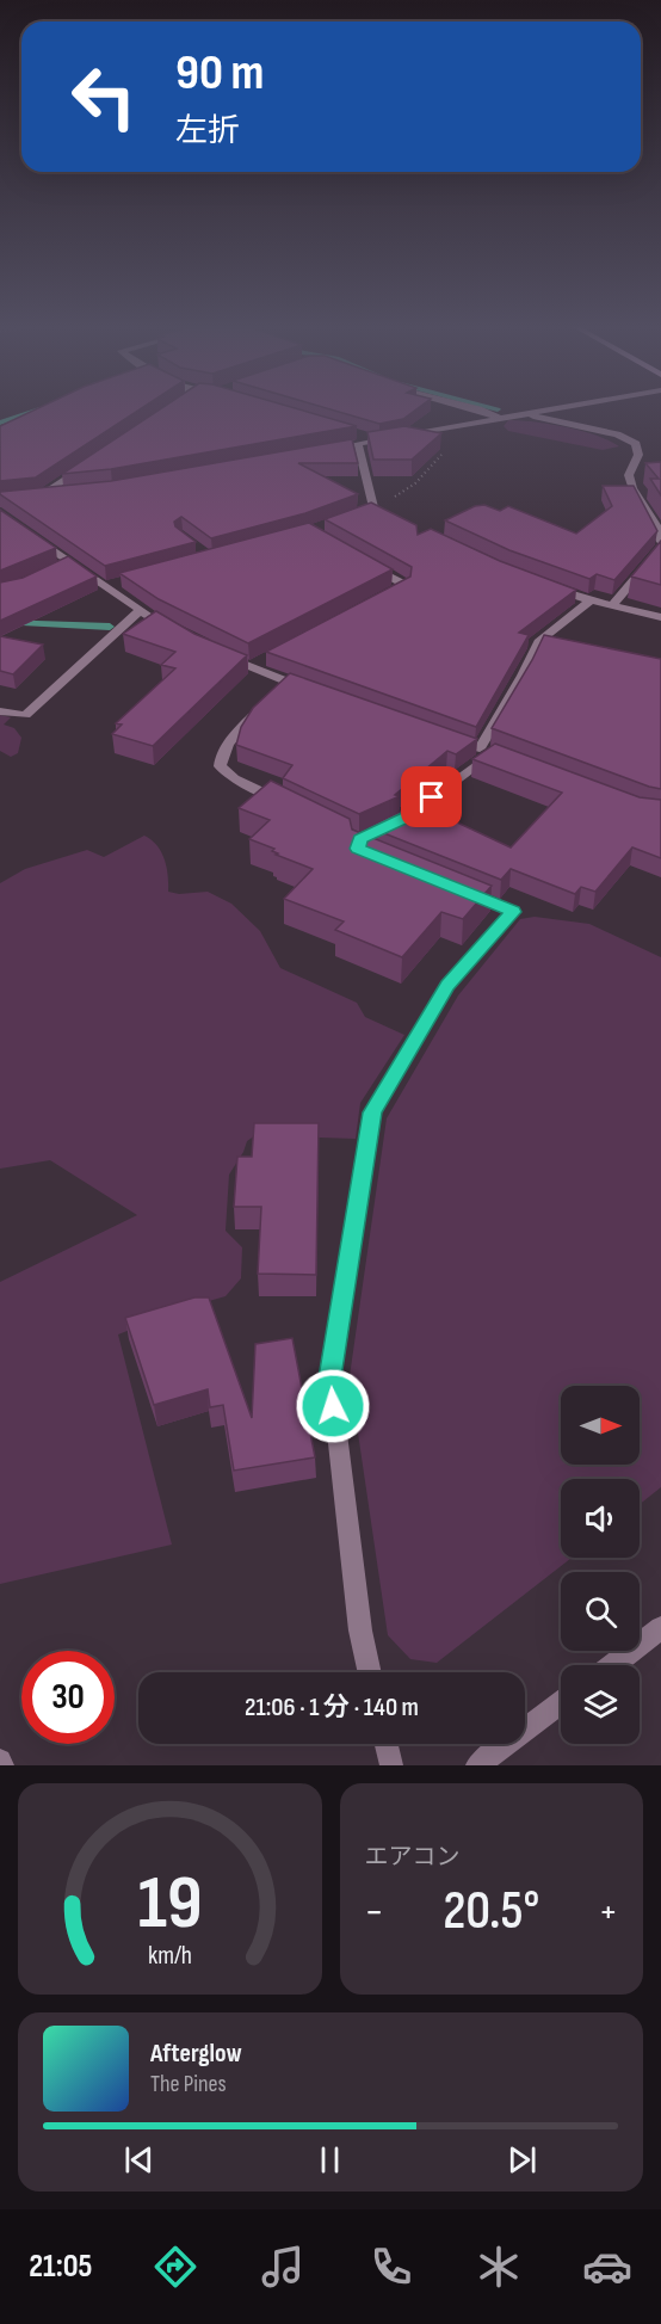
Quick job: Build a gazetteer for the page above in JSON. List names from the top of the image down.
{
  "north": "right",
  "page": {
    "turn": ["90 m", "左折"],
    "limit": "30",
    "trip": "21:06 · 1 分 · 140 m",
    "tile": "エアコン",
    "heat": ["−", "20.5°", "+"],
    "song": ["Afterglow", "The Pines"],
    "tabs": "21:05",
    "gauge": ["19", "km/h"]
  }
}
